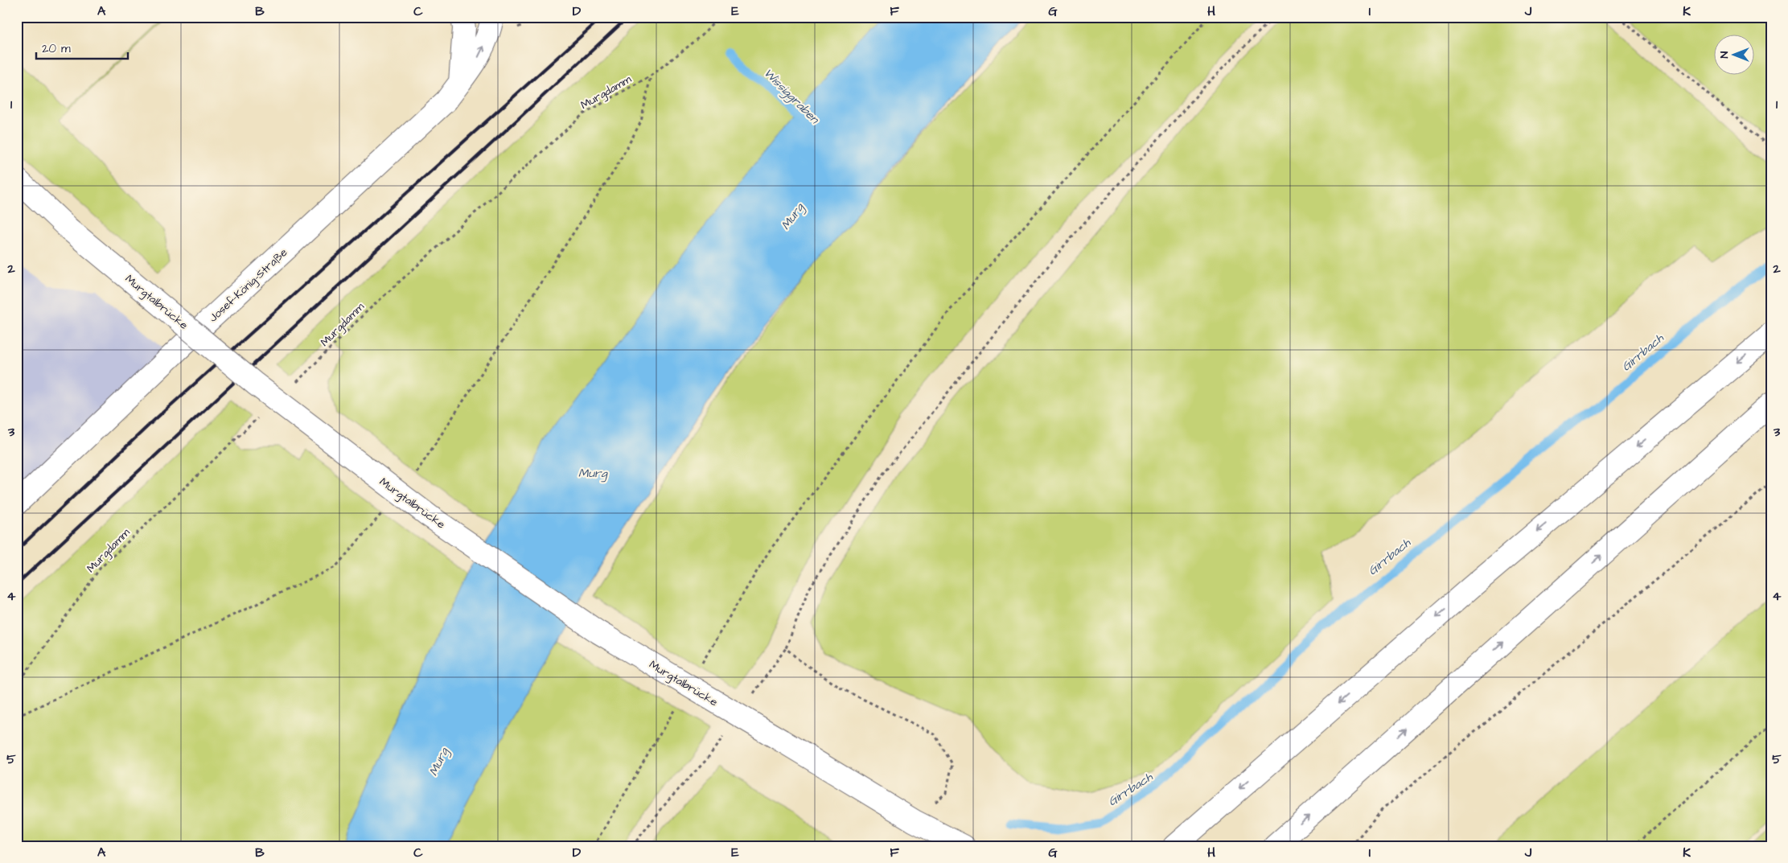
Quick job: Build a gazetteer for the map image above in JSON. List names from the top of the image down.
{
  "streets": {
    "street": ["Josef-König-Straße", "Murgtalbrücke"],
    "path": ["Murgdamm"]
  },
  "water": ["Wissiggraben", "Murg", "Girrbach"],
  "scale_bar": "20 m",
  "north": "left",
  "grid": {
    "columns": [
      "A",
      "B",
      "C",
      "D",
      "E",
      "F",
      "G",
      "H",
      "I",
      "J",
      "K"
    ],
    "rows": [
      "1",
      "2",
      "3",
      "4",
      "5"
    ]
  }
}
